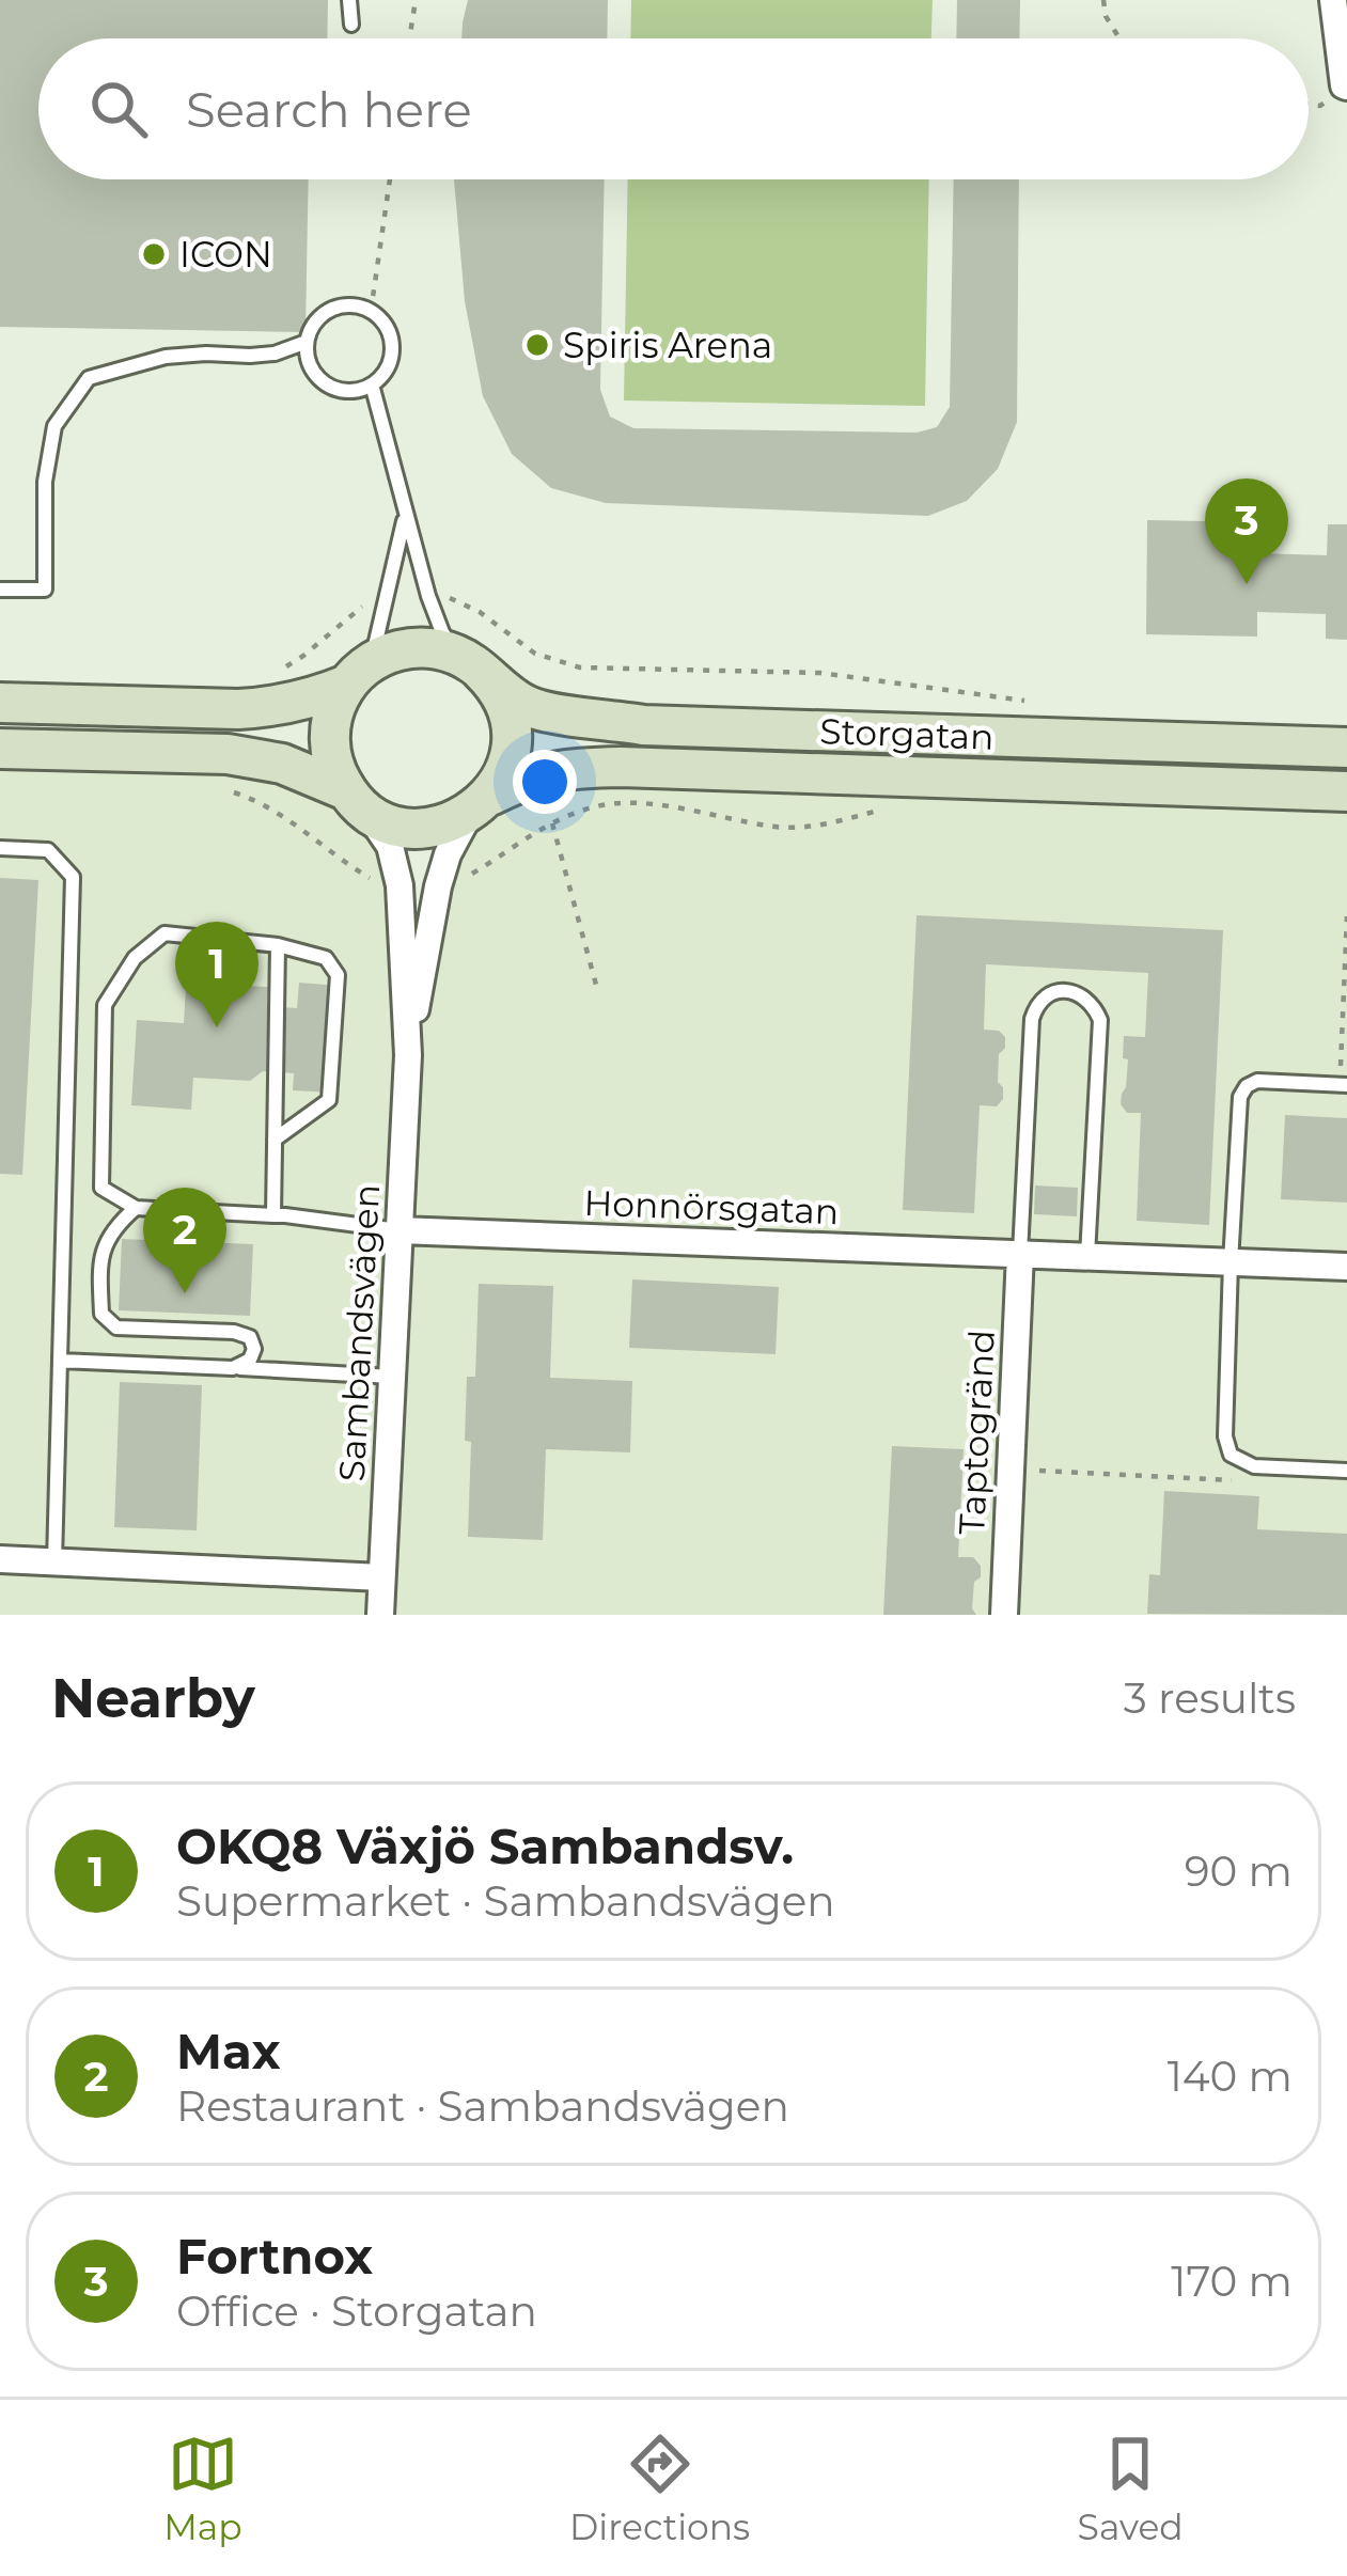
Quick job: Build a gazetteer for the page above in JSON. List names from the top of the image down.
{
  "streets": {
    "main road": ["Storgatan"],
    "street": ["Honnörsgatan", "Sambandsvägen", "Taptogränd"]
  },
  "crossings": [
    ["Storgatan", "Sambandsvägen"],
    ["Honnörsgatan", "Sambandsvägen"],
    ["Honnörsgatan", "Taptogränd"]
  ],
  "places": ["ICON", "Spiris Arena"],
  "page": {
    "search": "Search here",
    "pins": ["3", "1", "2"],
    "heading": ["Nearby", "3 results"],
    "list": [
      {
        "mark": "1",
        "name": "OKQ8 Växjö Sambandsv.",
        "note": "Supermarket · Sambandsvägen",
        "value": "90 m"
      },
      {
        "mark": "2",
        "name": "Max",
        "note": "Restaurant · Sambandsvägen",
        "value": "140 m"
      },
      {
        "mark": "3",
        "name": "Fortnox",
        "note": "Office · Storgatan",
        "value": "170 m"
      }
    ],
    "nav": ["Map", "Directions", "Saved"]
  }
}
